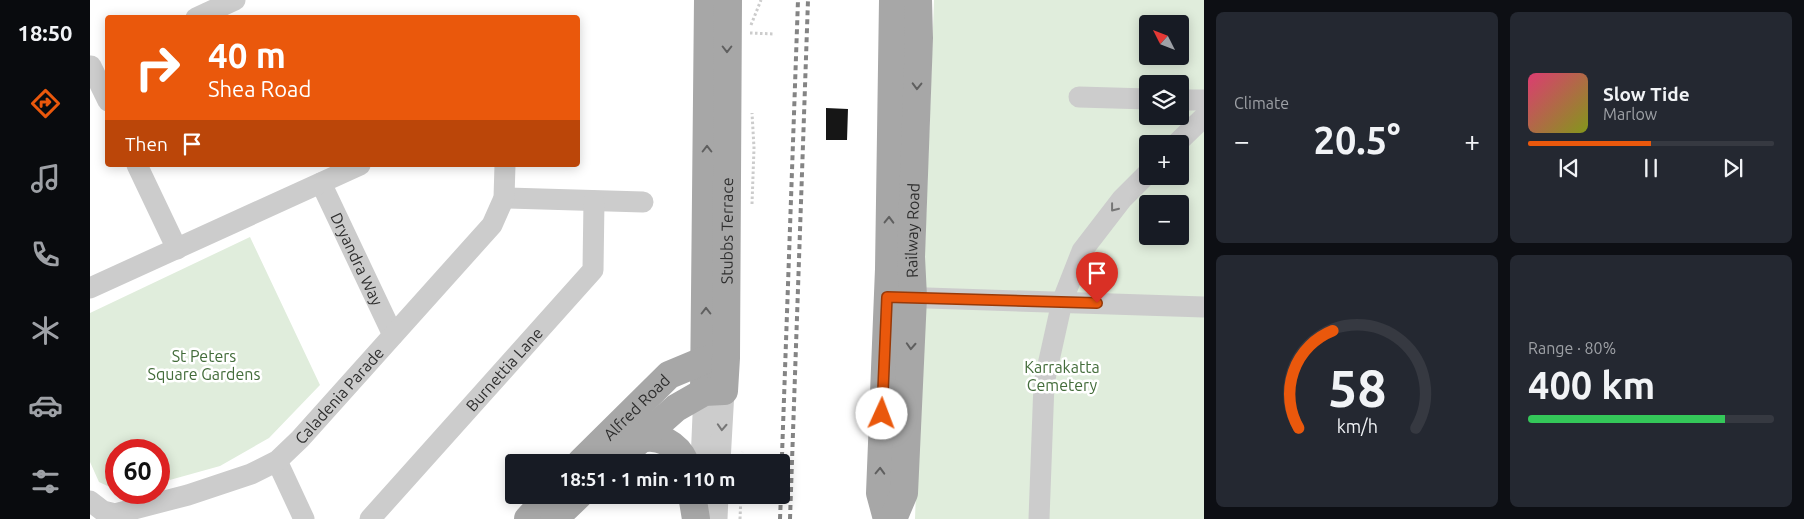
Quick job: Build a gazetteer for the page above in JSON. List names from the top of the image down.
{
  "streets": {
    "main road": ["Stubbs Terrace", "Railway Road", "Alfred Road"],
    "street": ["Dryandra Way", "Burnettia Lane", "Caladenia Parade"]
  },
  "crossings": [
    ["Stubbs Terrace", "Alfred Road"],
    ["Dryandra Way", "Caladenia Parade"]
  ],
  "parks": ["St Peters Square Gardens", "Karrakatta Cemetery"],
  "north": "top left",
  "page": {
    "tabs": "18:50",
    "tile": [
      "Climate",
      ["Range · 80%", "400 km"]
    ],
    "map_buttons": ["+", "−"],
    "turn": ["40 m", "Shea Road"],
    "song": ["Slow Tide", "Marlow"],
    "then": "Then",
    "heat": ["−", "20.5°", "+"],
    "limit": "60",
    "trip": "18:51 · 1 min · 110 m",
    "gauge": ["58", "km/h"]
  }
}
